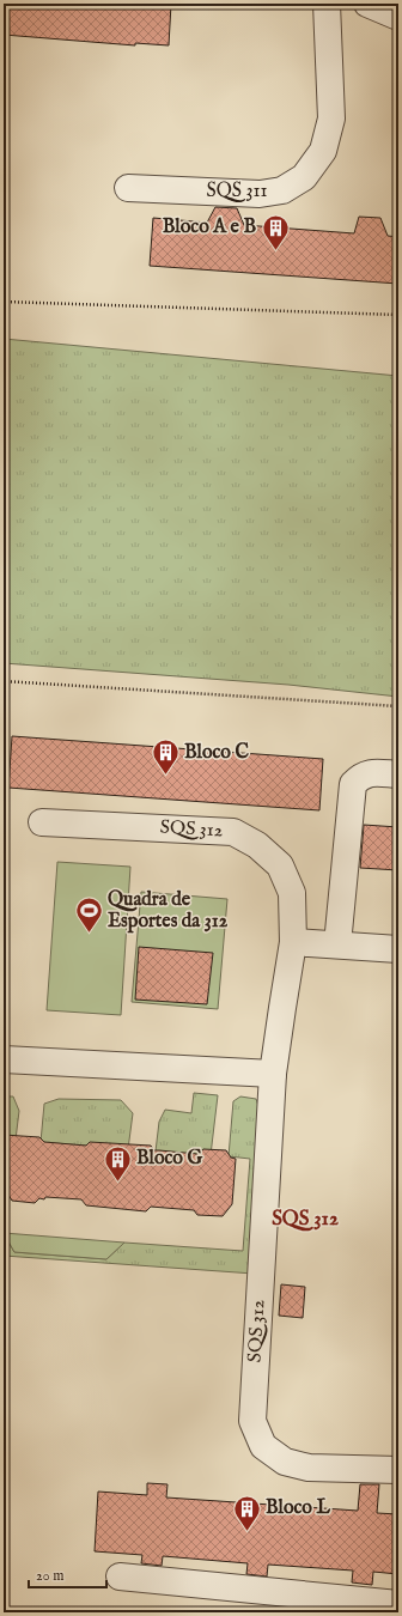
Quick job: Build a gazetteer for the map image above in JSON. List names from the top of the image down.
{
  "streets": {
    "street": ["SQS 311", "SQS 312"]
  },
  "districts": ["SQS 312"],
  "places": {
    "building": [
      "Bloco A e B",
      "Bloco C",
      "Bloco G",
      "Bloco L"
    ],
    "sports": ["Quadra de Esportes da 312"]
  },
  "scale_bar": "20 m"
}
